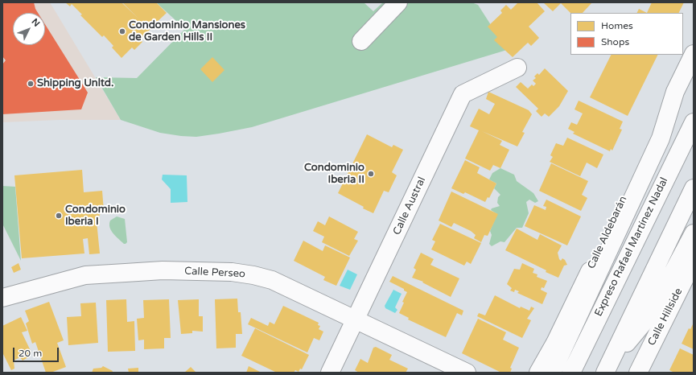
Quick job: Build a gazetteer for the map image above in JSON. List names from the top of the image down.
{
  "streets": {
    "main road": [
      "Calle Austral",
      "Calle Aldebarán",
      "Expreso Rafael Martínez Nadal",
      "Calle Perseo",
      "Calle Hillside"
    ]
  },
  "crossings": [
    ["Calle Austral", "Calle Perseo"]
  ],
  "places": [
    "Condominio Mansiones de Garden Hills II",
    "Shipping Unltd.",
    "Condominio Iberia II",
    "Condominio Iberia I"
  ],
  "legend": ["Homes", "Shops"],
  "scale_bar": "20 m",
  "north": "top right"
}
